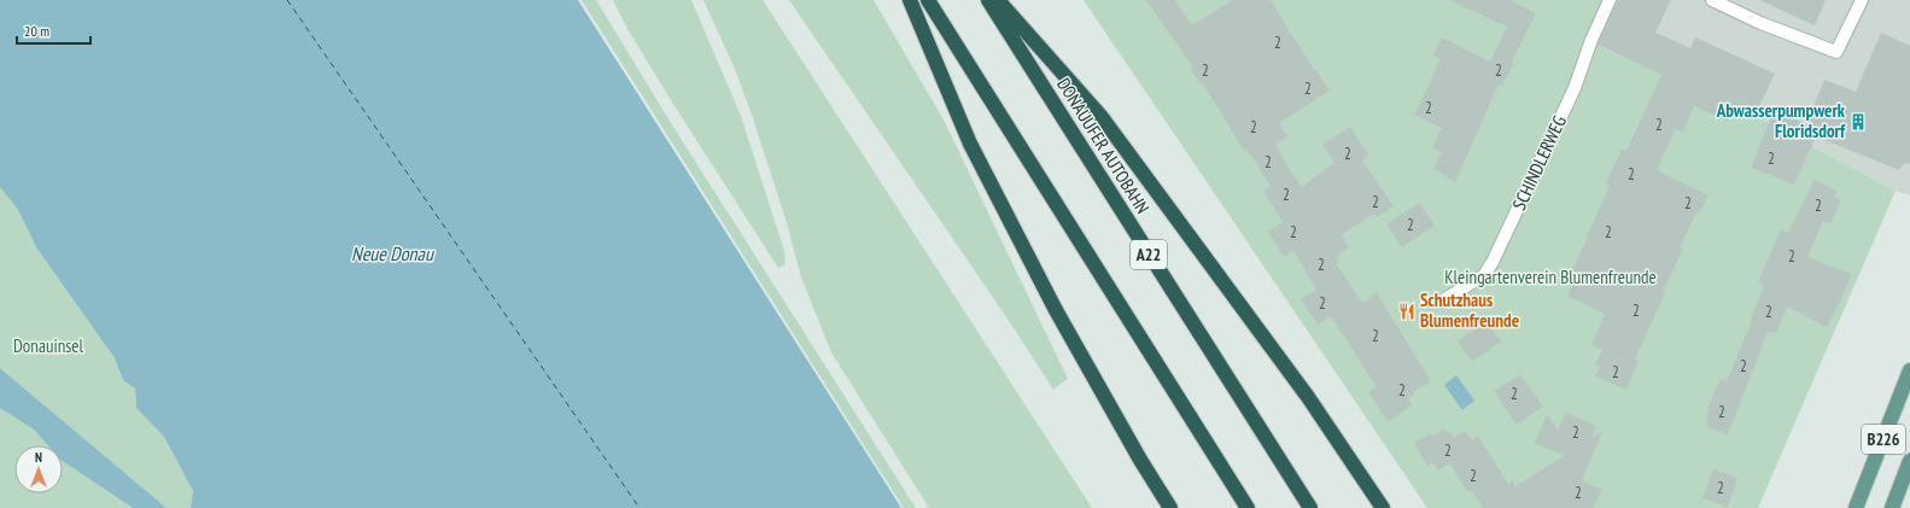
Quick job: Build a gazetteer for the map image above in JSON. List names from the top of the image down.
{
  "streets": {
    "highway": ["DONAUUFER AUTOBAHN", "A22"],
    "main road": ["B226"],
    "lane": ["SCHINDLERWEG"]
  },
  "water": ["Neue Donau"],
  "parks": ["Kleingartenverein Blumenfreunde", "Donauinsel"],
  "places": {
    "building": ["Abwasserpumpwerk Floridsdorf"],
    "restaurant": ["Schutzhaus Blumenfreunde"]
  },
  "house_numbers": [
    "2",
    "2",
    "2",
    "2",
    "2",
    "2",
    "2",
    "2",
    "2",
    "2",
    "2",
    "2",
    "2",
    "2",
    "2",
    "2",
    "2",
    "2",
    "2",
    "2",
    "2",
    "2",
    "2",
    "2",
    "2",
    "2",
    "2",
    "2",
    "2",
    "2",
    "2",
    "2",
    "2",
    "2"
  ],
  "scale_bar": "20 m",
  "north": "top"
}
